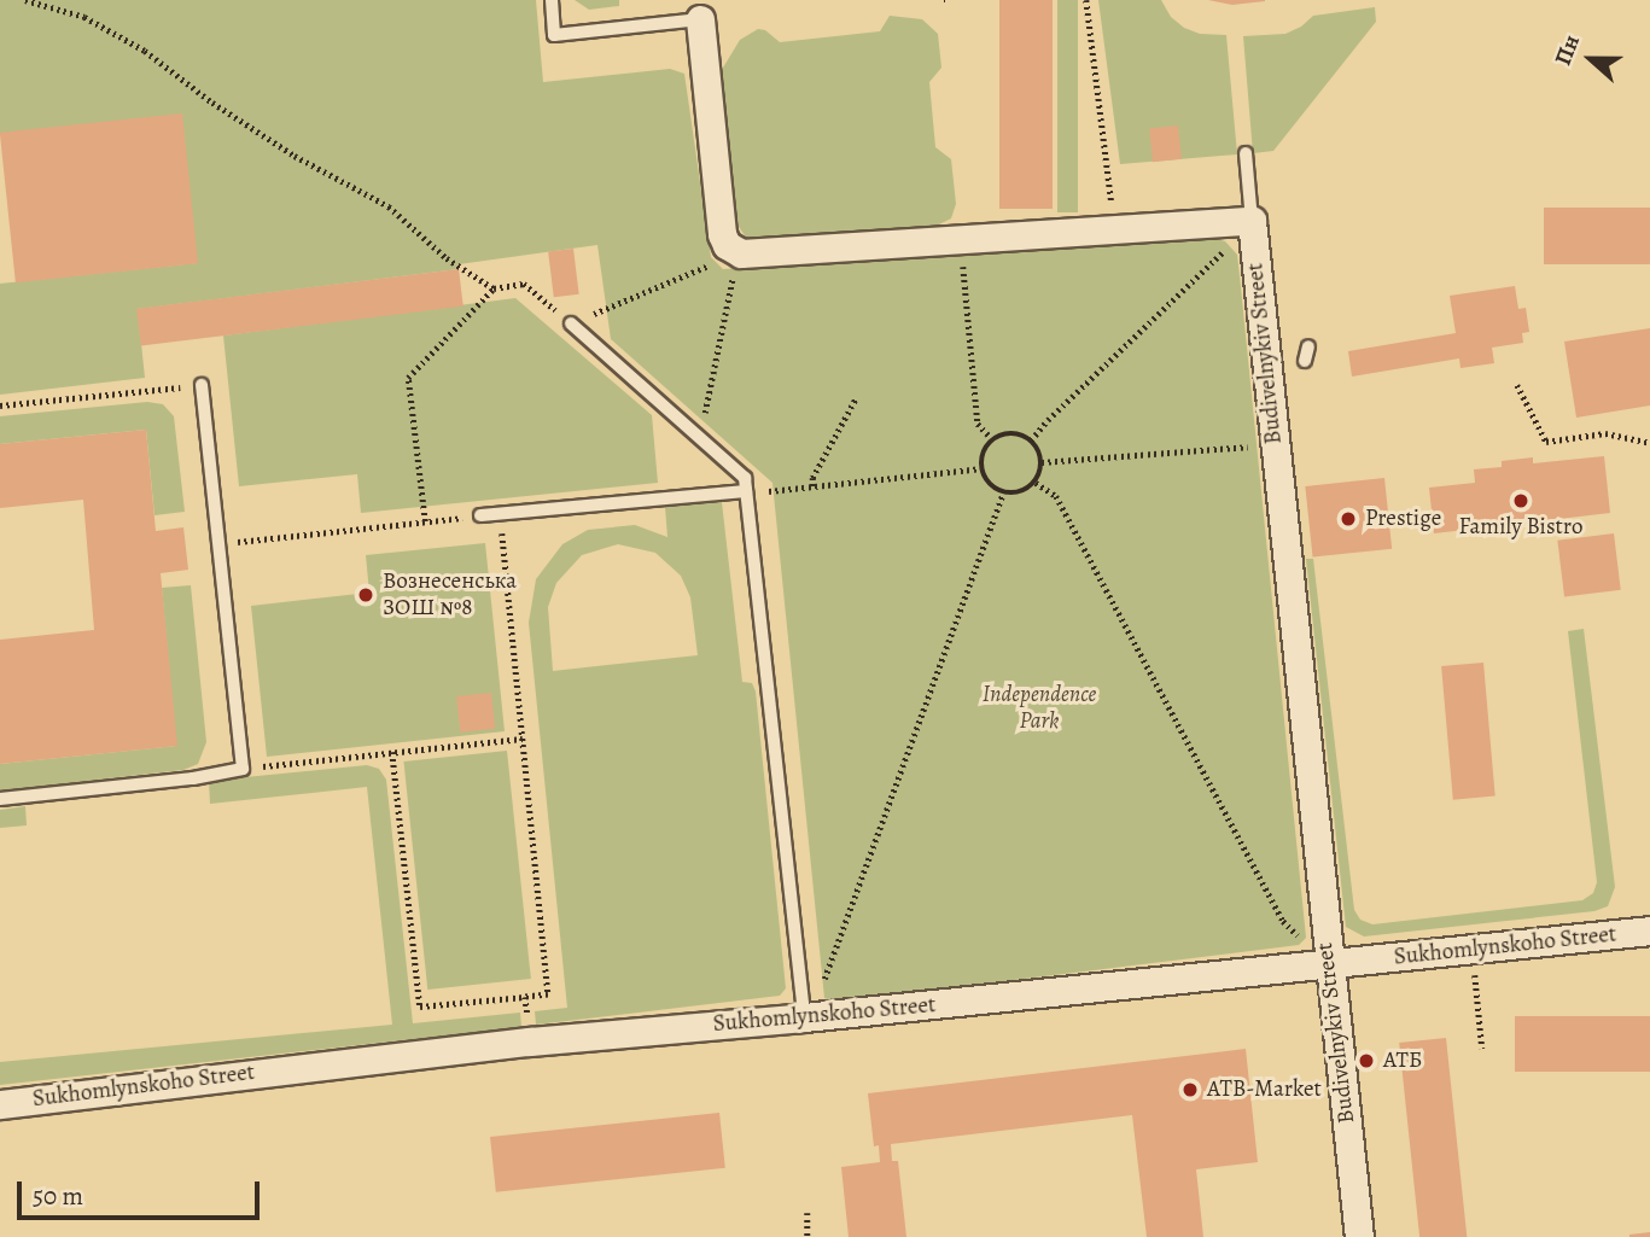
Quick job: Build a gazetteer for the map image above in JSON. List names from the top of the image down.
{
  "streets": {
    "street": ["Budivelnykiv Street", "Sukhomlynskoho Street"]
  },
  "crossings": [
    ["Budivelnykiv Street", "Sukhomlynskoho Street"]
  ],
  "parks": ["Independence Park"],
  "places": [
    "Family Bistro",
    "Prestige",
    "Вознесенська ЗОШ №8",
    "АТБ",
    "ATB-Market"
  ],
  "scale_bar": "50 m",
  "north": "left"
}
